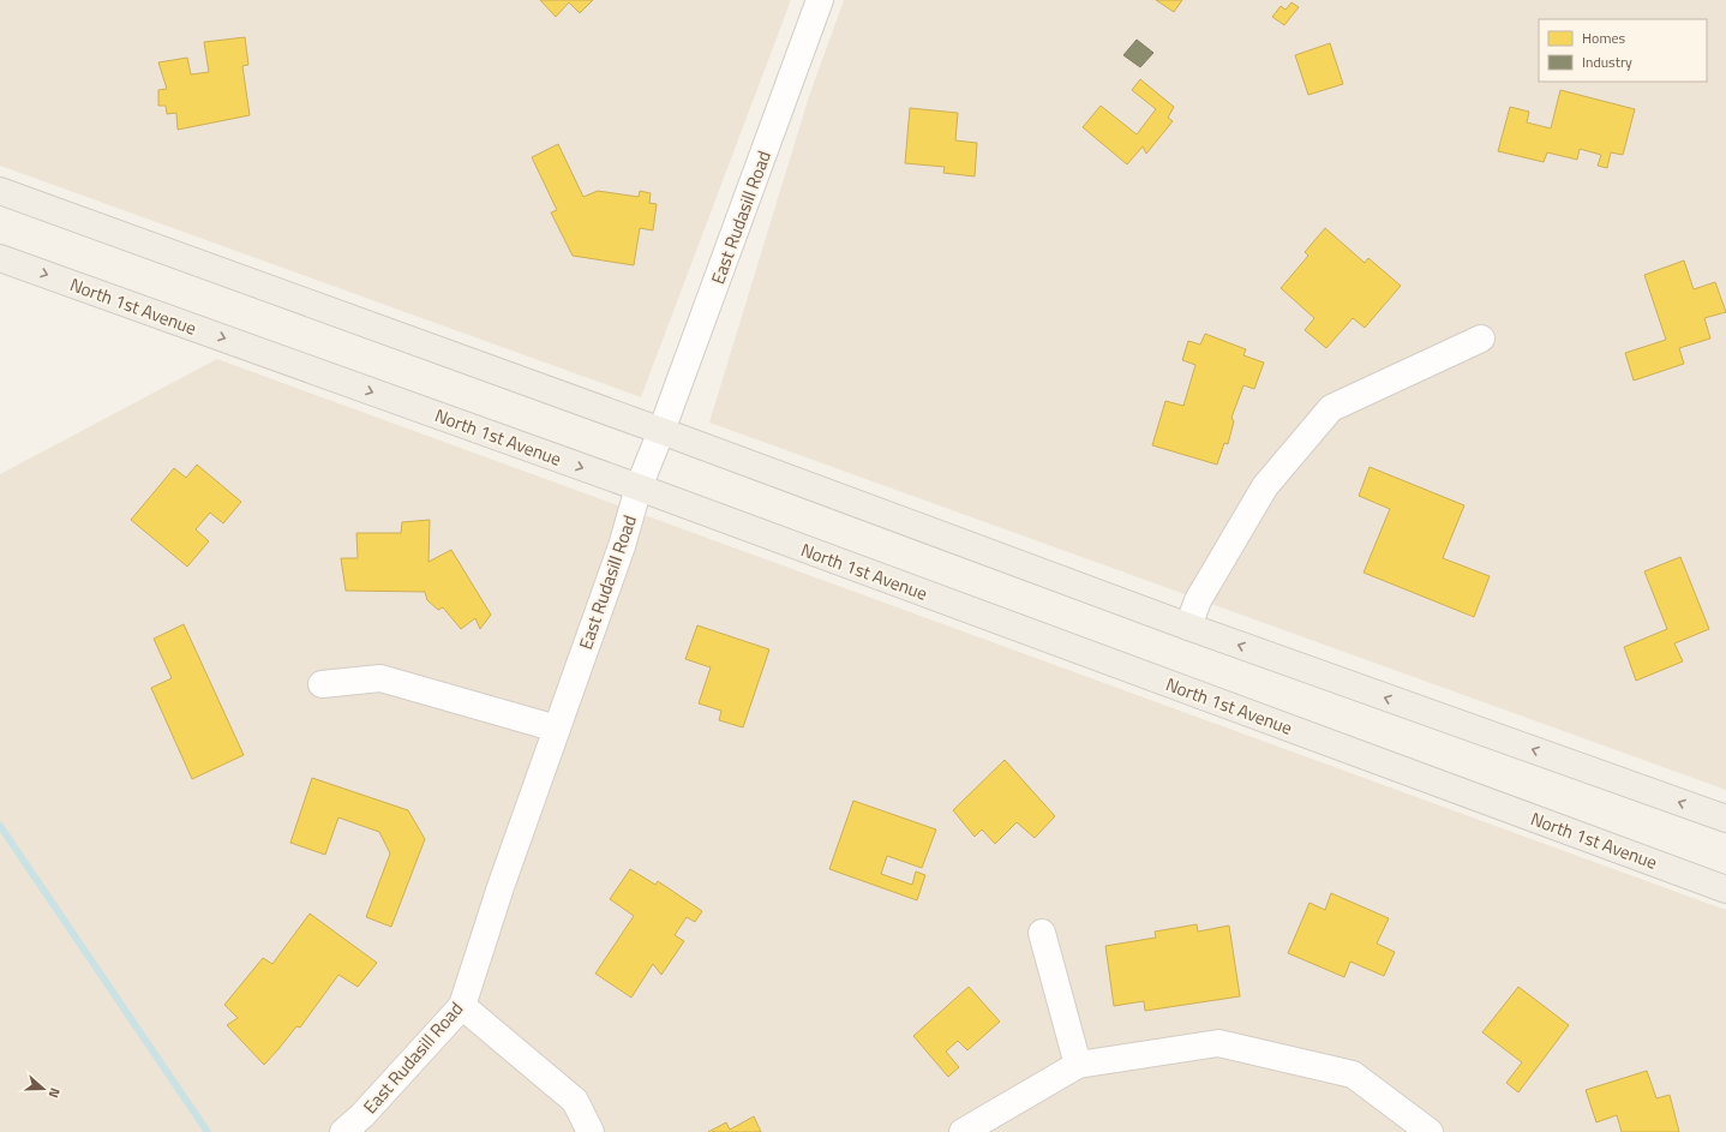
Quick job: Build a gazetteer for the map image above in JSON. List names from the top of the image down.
{
  "streets": {
    "main road": ["North 1st Avenue"],
    "street": ["East Rudasill Road"]
  },
  "crossings": [
    ["East Rudasill Road", "North 1st Avenue"]
  ],
  "legend": ["Homes", "Industry"],
  "north": "right"
}
